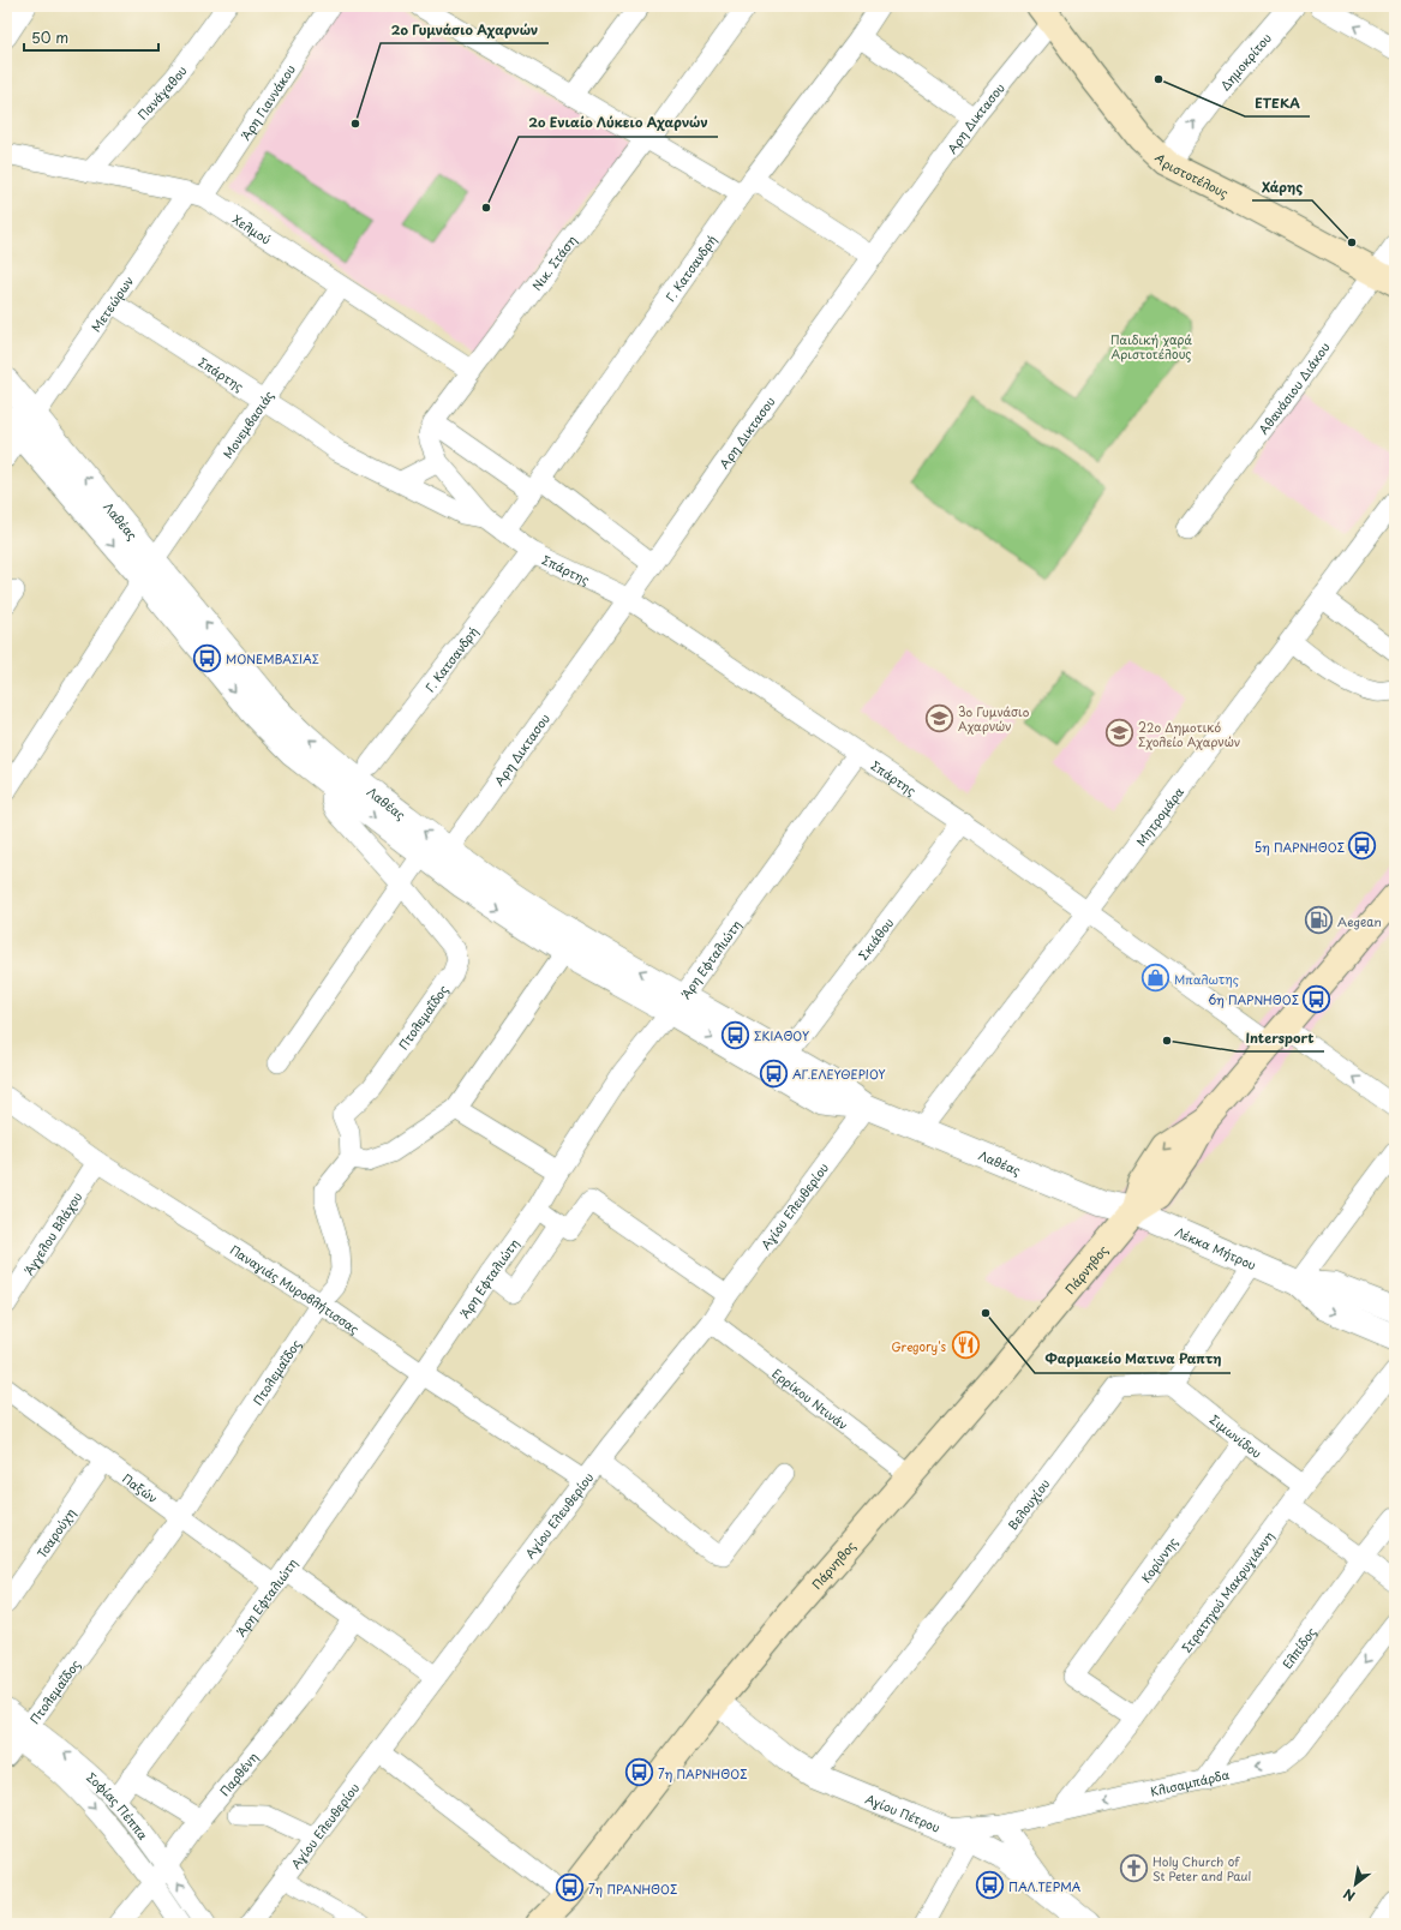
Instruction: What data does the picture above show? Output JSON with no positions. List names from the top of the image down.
{
  "streets": {
    "main road": ["Αριστοτέλους", "Πάρνηθος"],
    "street": [
      "Δημοκρίτου",
      "Πανάγαθου",
      "Άρη Γιαννάκου",
      "Αρη Δικτασου",
      "Χελμού",
      "Νικ. Στάση",
      "Γ. Κατσανδρή",
      "Μετεώρων",
      "Σπάρτης",
      "Αθανάσιου Διάκου",
      "Μονεμβασιάς",
      "Λαθέας",
      "Μητρομάρα",
      "Σκιάθου",
      "Άρη Εφταλιώτη",
      "Πτολεμαΐδος",
      "Αγίου Ελευθερίου",
      "Άγγελου Βλάχου",
      "Λέκκα Μήτρου",
      "Παναγιάς Μυροβλήτισσας",
      "Ερρίκου Ντινάν",
      "Σιμωνίδου",
      "Παξών",
      "Βελουχίου",
      "Τσαρούχη",
      "Κορίννης",
      "Στρατηγού Μακρυγιάννη",
      "Ελπίδος",
      "Παρθένη",
      "Κλισαμπάρδα",
      "Σοφίας Πέππα",
      "Αγίου Πέτρου"
    ]
  },
  "crossings": [
    ["Δημοκρίτου", "Αριστοτέλους"],
    ["Πανάγαθου", "Χελμού"],
    ["Άρη Γιαννάκου", "Χελμού"],
    ["Άρη Γιαννάκου", "Μετεώρων"],
    ["Αρη Δικτασου", "Αριστοτέλους"],
    ["Αρη Δικτασου", "Σπάρτης"],
    ["Αρη Δικτασου", "Λαθέας"],
    ["Αριστοτέλους", "Αθανάσιου Διάκου"],
    ["Χελμού", "Νικ. Στάση"],
    ["Χελμού", "Μετεώρων"],
    ["Χελμού", "Μονεμβασιάς"],
    ["Γ. Κατσανδρή", "Σπάρτης"],
    ["Γ. Κατσανδρή", "Λαθέας"],
    ["Μετεώρων", "Σπάρτης"],
    ["Μετεώρων", "Λαθέας"],
    ["Σπάρτης", "Μονεμβασιάς"],
    ["Σπάρτης", "Μητρομάρα"],
    ["Σπάρτης", "Σκιάθου"],
    ["Σπάρτης", "Άρη Εφταλιώτη"],
    ["Σπάρτης", "Πάρνηθος"],
    ["Μονεμβασιάς", "Λαθέας"],
    ["Λαθέας", "Μητρομάρα"],
    ["Λαθέας", "Σκιάθου"],
    ["Λαθέας", "Άρη Εφταλιώτη"],
    ["Λαθέας", "Αγίου Ελευθερίου"],
    ["Λαθέας", "Λέκκα Μήτρου"],
    ["Λαθέας", "Πάρνηθος"],
    ["Άρη Εφταλιώτη", "Παναγιάς Μυροβλήτισσας"],
    ["Άρη Εφταλιώτη", "Παξών"],
    ["Άρη Εφταλιώτη", "Σοφίας Πέππα"],
    ["Πτολεμαΐδος", "Παναγιάς Μυροβλήτισσας"],
    ["Πτολεμαΐδος", "Παξών"],
    ["Πτολεμαΐδος", "Σοφίας Πέππα"],
    ["Αγίου Ελευθερίου", "Παναγιάς Μυροβλήτισσας"],
    ["Αγίου Ελευθερίου", "Ερρίκου Ντινάν"],
    ["Αγίου Ελευθερίου", "Παξών"],
    ["Άγγελου Βλάχου", "Παναγιάς Μυροβλήτισσας"],
    ["Λέκκα Μήτρου", "Πάρνηθος"],
    ["Πάρνηθος", "Ερρίκου Ντινάν"],
    ["Πάρνηθος", "Αγίου Πέτρου"],
    ["Σιμωνίδου", "Βελουχίου"],
    ["Σιμωνίδου", "Κορίννης"],
    ["Σιμωνίδου", "Στρατηγού Μακρυγιάννη"],
    ["Παξών", "Τσαρούχη"],
    ["Παξών", "Παρθένη"],
    ["Βελουχίου", "Αγίου Πέτρου"],
    ["Κορίννης", "Στρατηγού Μακρυγιάννη"],
    ["Στρατηγού Μακρυγιάννη", "Κλισαμπάρδα"],
    ["Ελπίδος", "Κλισαμπάρδα"],
    ["Παρθένη", "Σοφίας Πέππα"],
    ["Κλισαμπάρδα", "Αγίου Πέτρου"]
  ],
  "one_way": ["Δημοκρίτου", "Κλισαμπάρδα"],
  "parks": ["Παιδική χαρά Αριστοτέλους"],
  "places": {
    "other": [
      "ΕΤΕΚΑ",
      "2ο Γυμνάσιο Αχαρνών",
      "2ο Ενιαίο Λύκειο Αχαρνών",
      "Χάρης",
      "Intersport",
      "Φαρμακείο Ματινα Ραπτη"
    ],
    "bus stop": [
      "ΜΟΝΕΜΒΑΣΙΑΣ",
      "5η ΠΑΡΝΗΘΟΣ",
      "6η ΠΑΡΝΗΘΟΣ",
      "ΣΚΙΑΘΟΥ",
      "ΑΓ.ΕΛΕΥΘΕΡΙΟΥ",
      "7η ΠΑΡΝΗΘΟΣ",
      "ΠΑΛ.ΤΕΡΜΑ",
      "7η ΠΡΑΝΗΘΟΣ"
    ],
    "school or university": ["3ο Γυμνάσιο Αχαρνών", "22ο Δημοτικό Σχολείο Αχαρνών"],
    "fuel station": ["Aegean"],
    "shop": ["Μπαλωτης"],
    "restaurant": ["Gregory's"],
    "church": ["Holy Church of St Peter and Paul"]
  },
  "scale_bar": "50 m",
  "north": "bottom left"
}
